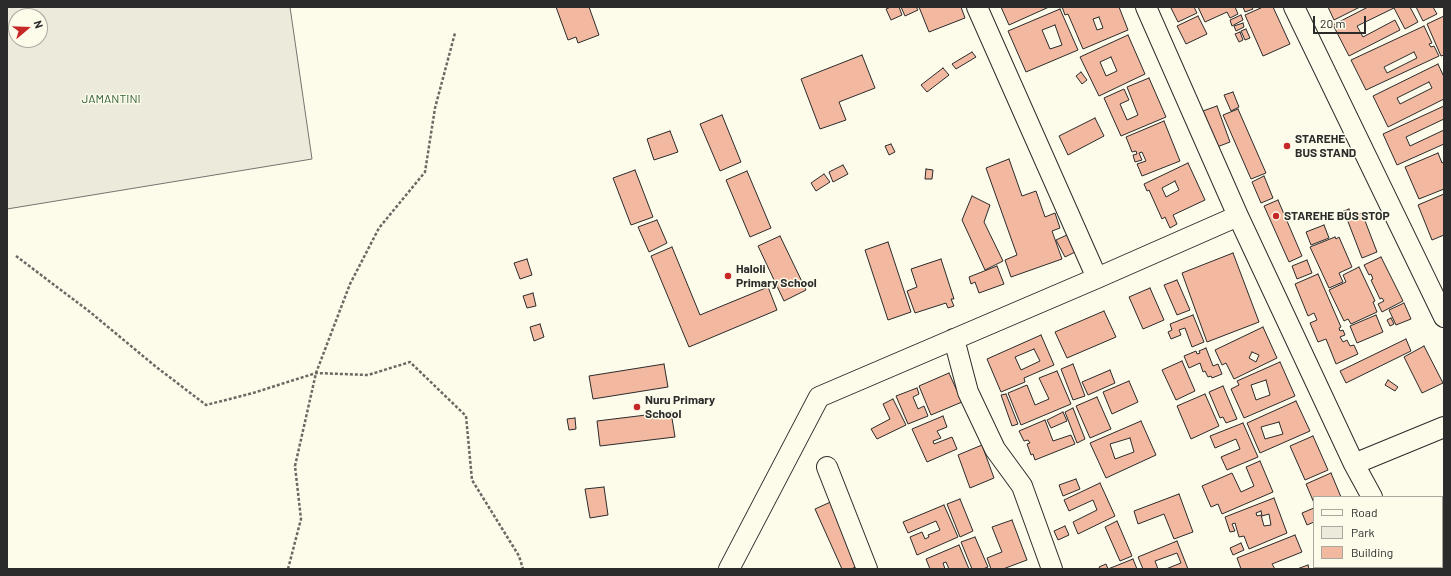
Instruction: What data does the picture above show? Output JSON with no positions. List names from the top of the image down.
{
  "parks": ["JAMANTINI"],
  "places": [
    "STAREHE BUS STAND",
    "STAREHE BUS STOP",
    "Haloli Primary School",
    "Nuru Primary School"
  ],
  "legend": ["Road", "Park", "Building"],
  "scale_bar": "20 m",
  "north": "right"
}
